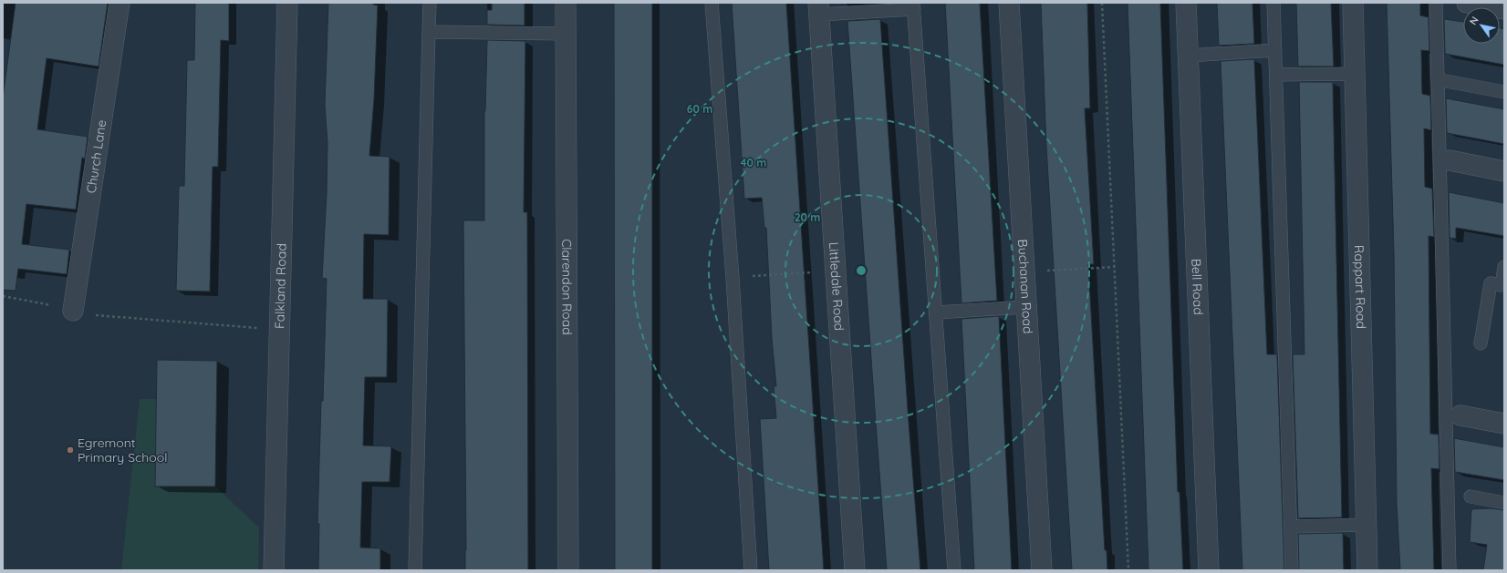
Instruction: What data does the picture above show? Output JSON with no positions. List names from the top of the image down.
{
  "streets": {
    "street": [
      "Church Lane",
      "Falkland Road",
      "Littledale Road",
      "Bell Road",
      "Clarendon Road",
      "Buchanan Road",
      "Rappart Road"
    ]
  },
  "places": ["Egremont Primary School"],
  "north": "top left",
  "rings": ["60 m", "40 m", "20 m"]
}
